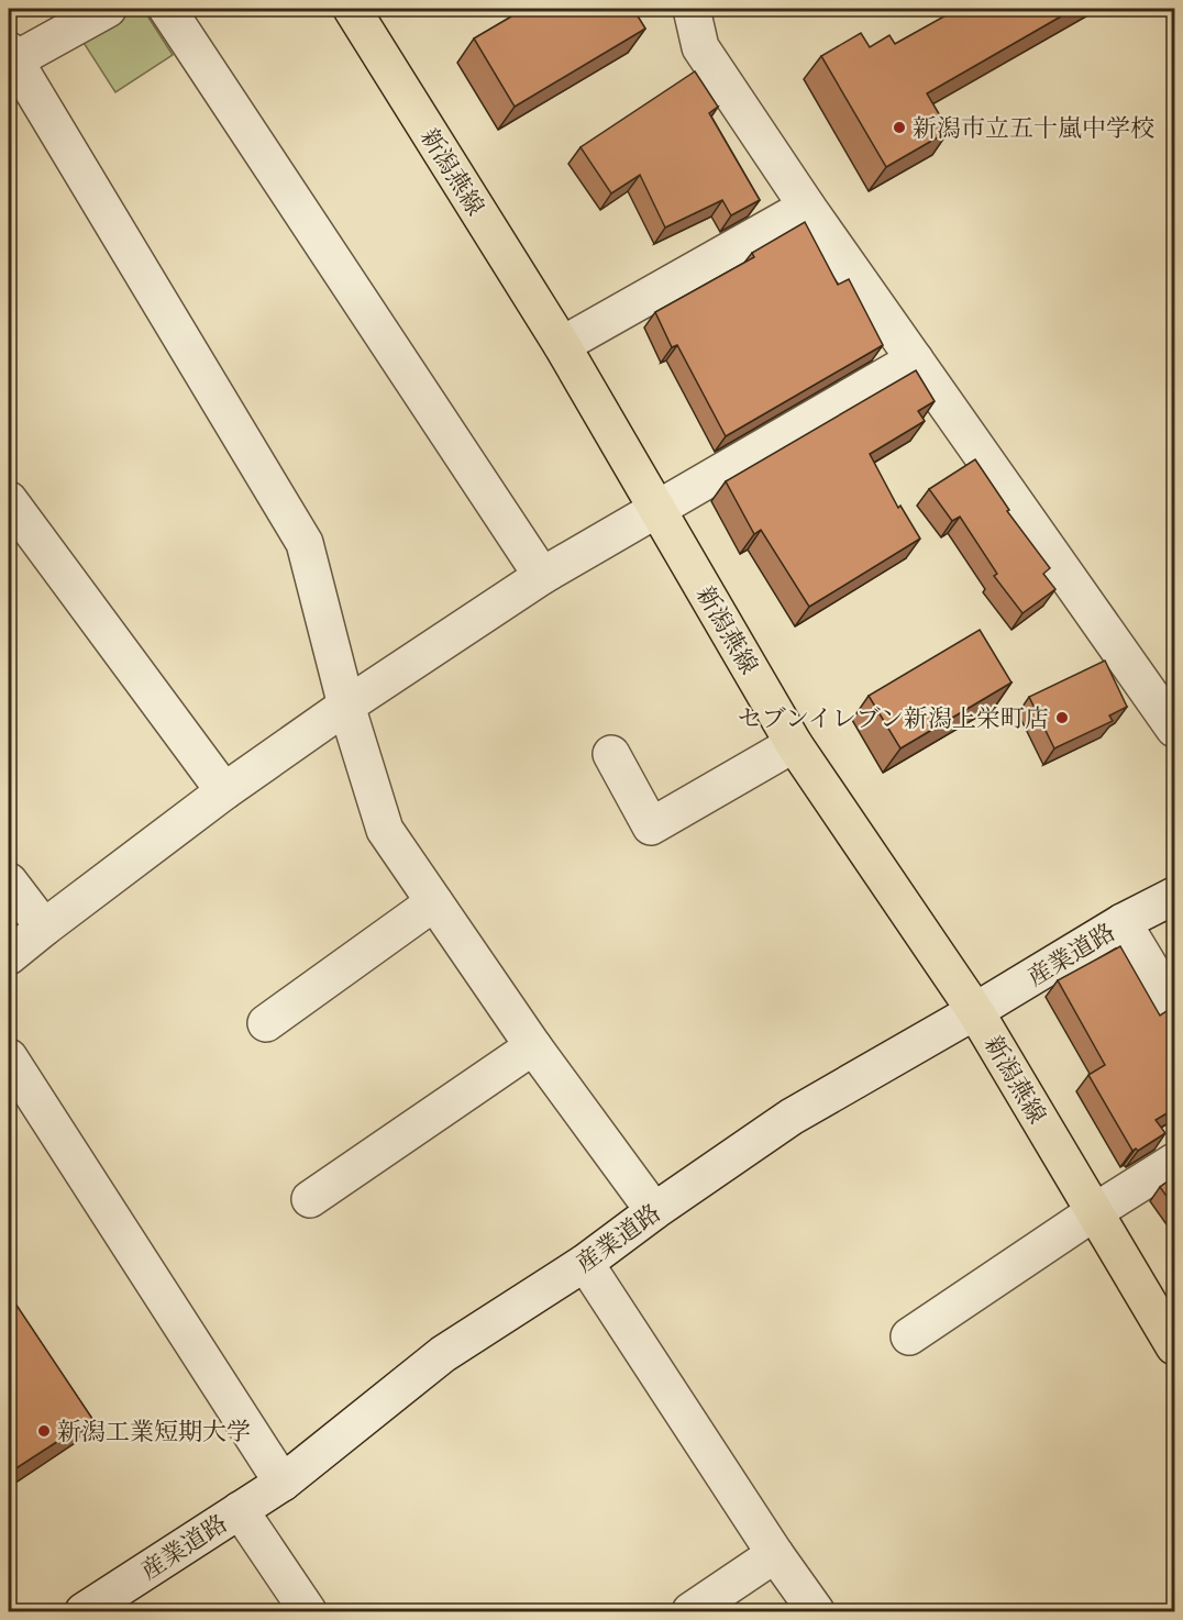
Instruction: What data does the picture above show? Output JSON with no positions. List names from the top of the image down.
{
  "streets": {
    "main road": ["新潟燕線"],
    "street": ["産業道路"]
  },
  "crossings": [
    ["新潟燕線", "産業道路"]
  ],
  "places": ["新潟市立五十嵐中学校", "セブンイレブン新潟上栄町店", "新潟工業短期大学"]
}
